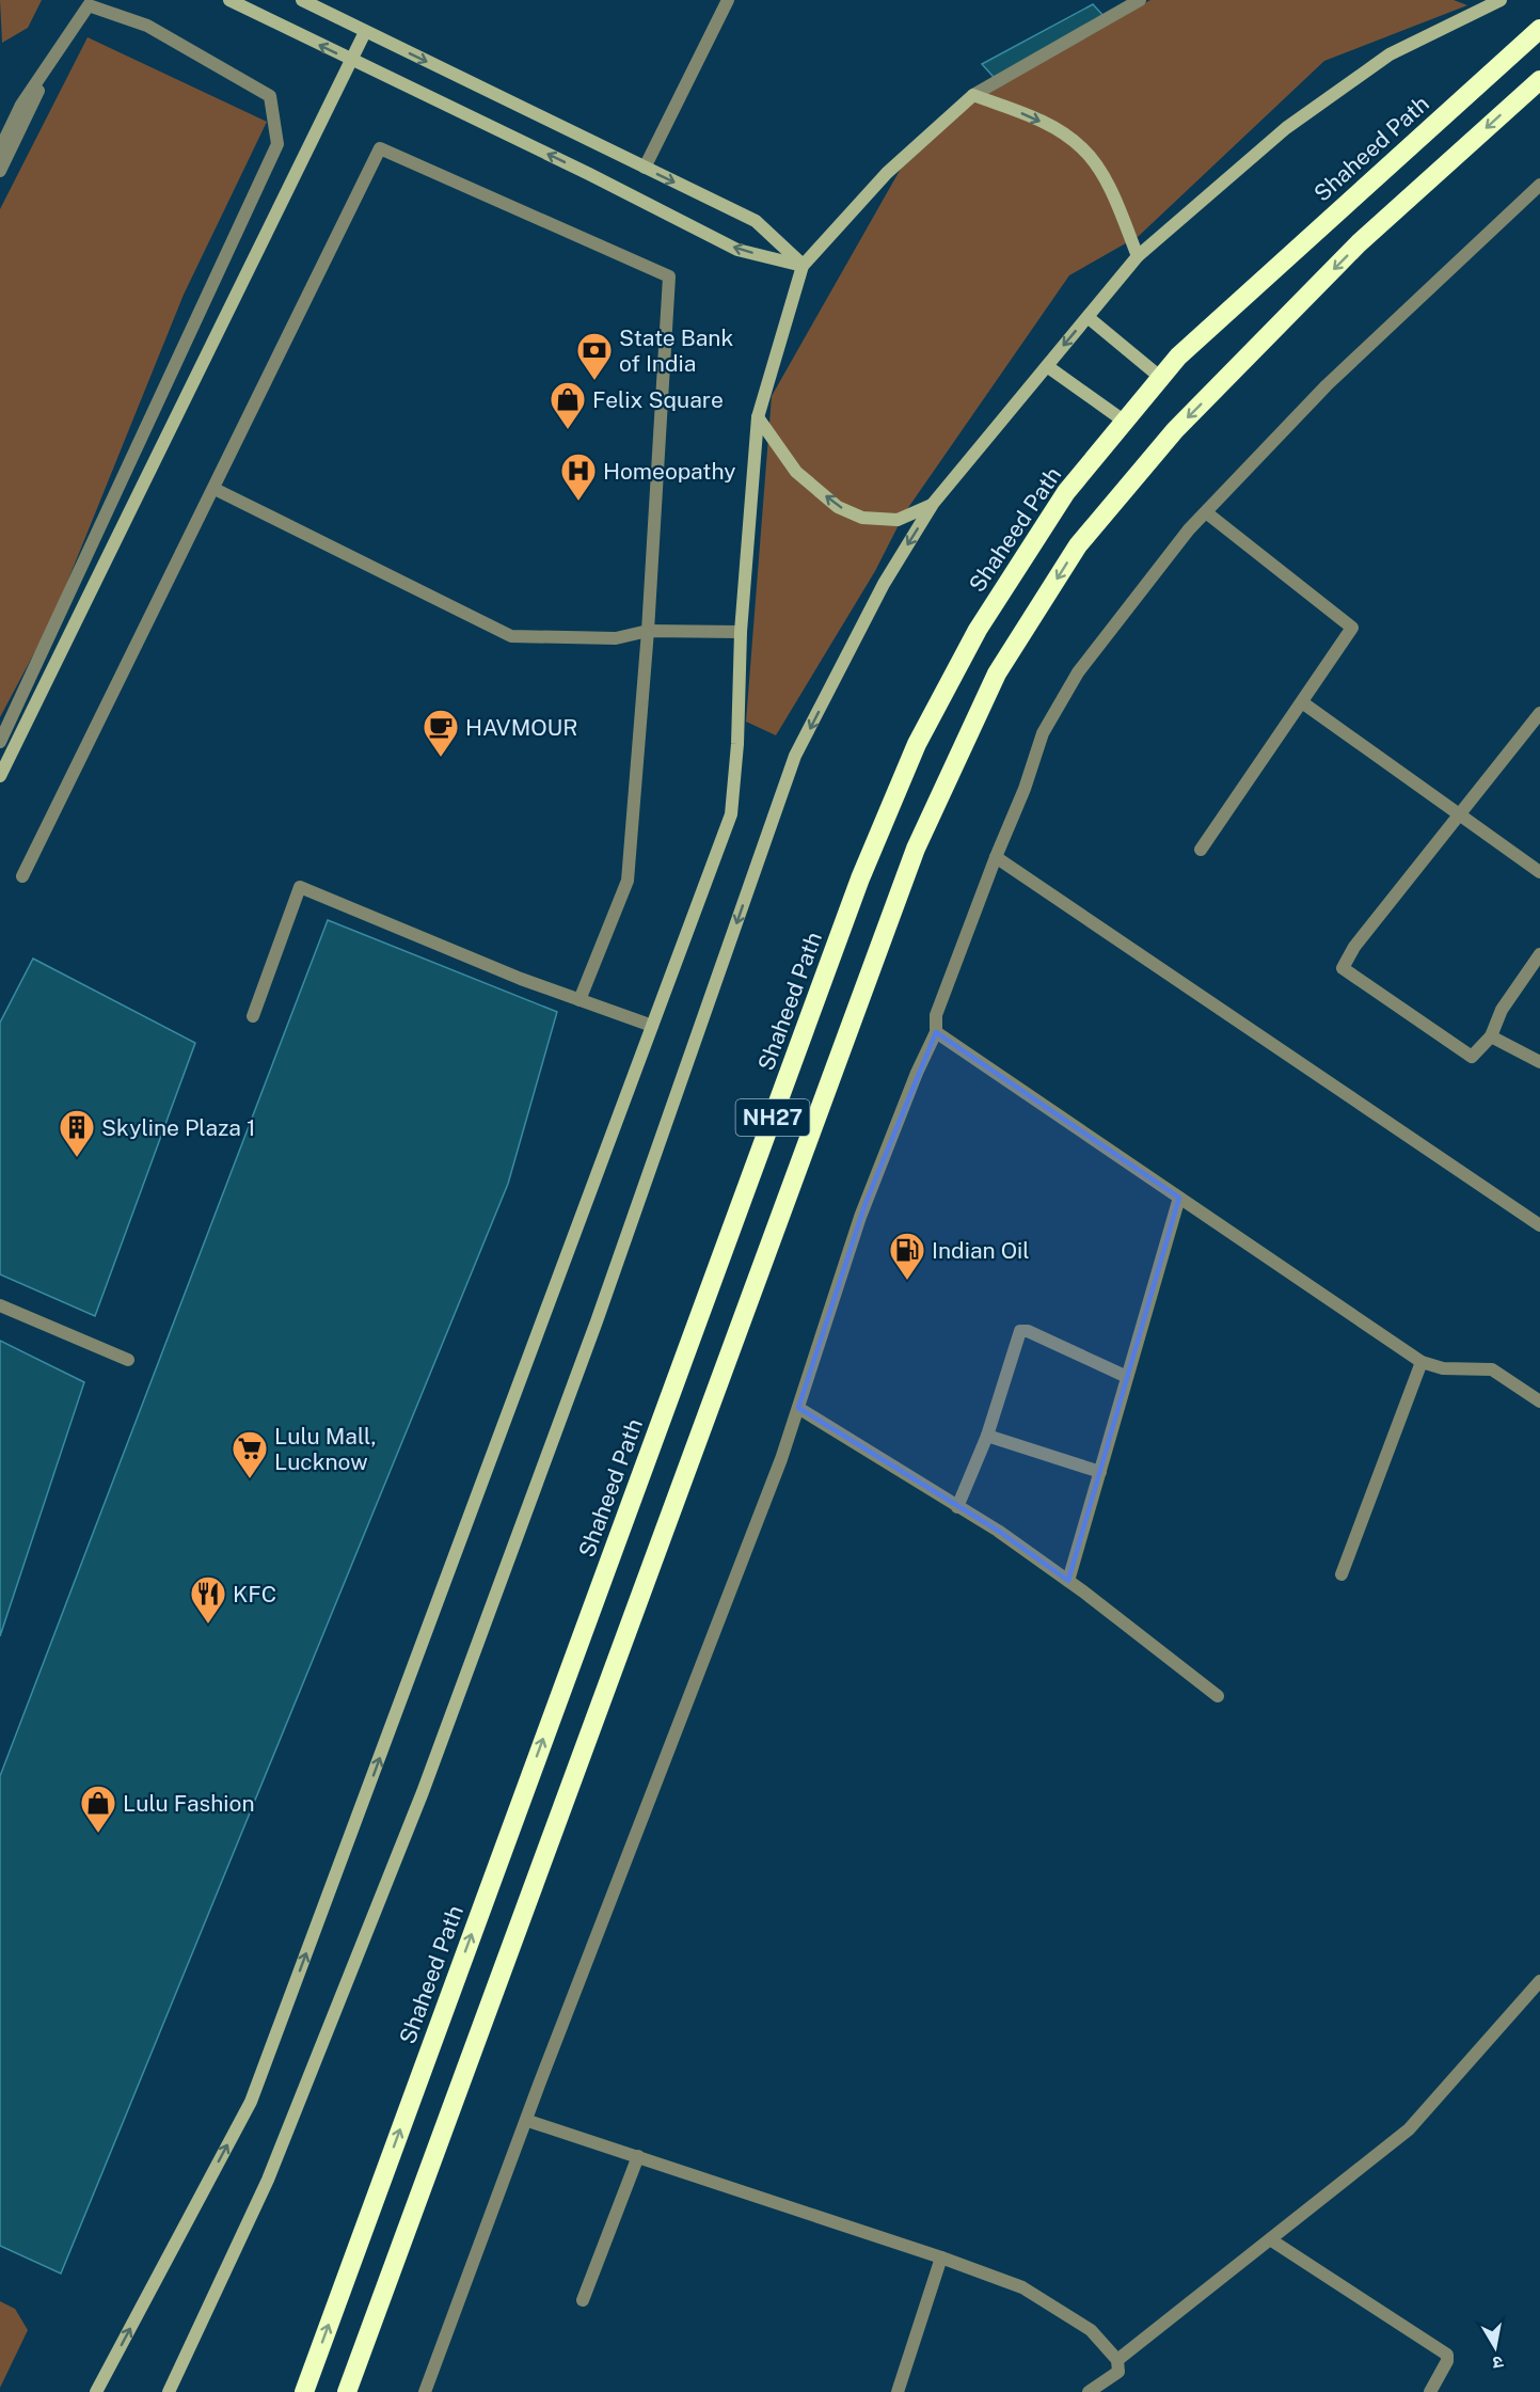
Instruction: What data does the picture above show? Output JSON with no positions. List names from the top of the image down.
{
  "streets": {
    "highway": ["Shaheed Path", "NH27"]
  },
  "places": {
    "bank": ["State Bank of India"],
    "shop": ["Felix Square", "Lulu Fashion"],
    "hospital": ["Homeopathy"],
    "cafe": ["HAVMOUR"],
    "building": ["Skyline Plaza 1"],
    "fuel station": ["Indian Oil"],
    "supermarket": ["Lulu Mall, Lucknow"],
    "restaurant": ["KFC"]
  },
  "north": "bottom"
}
